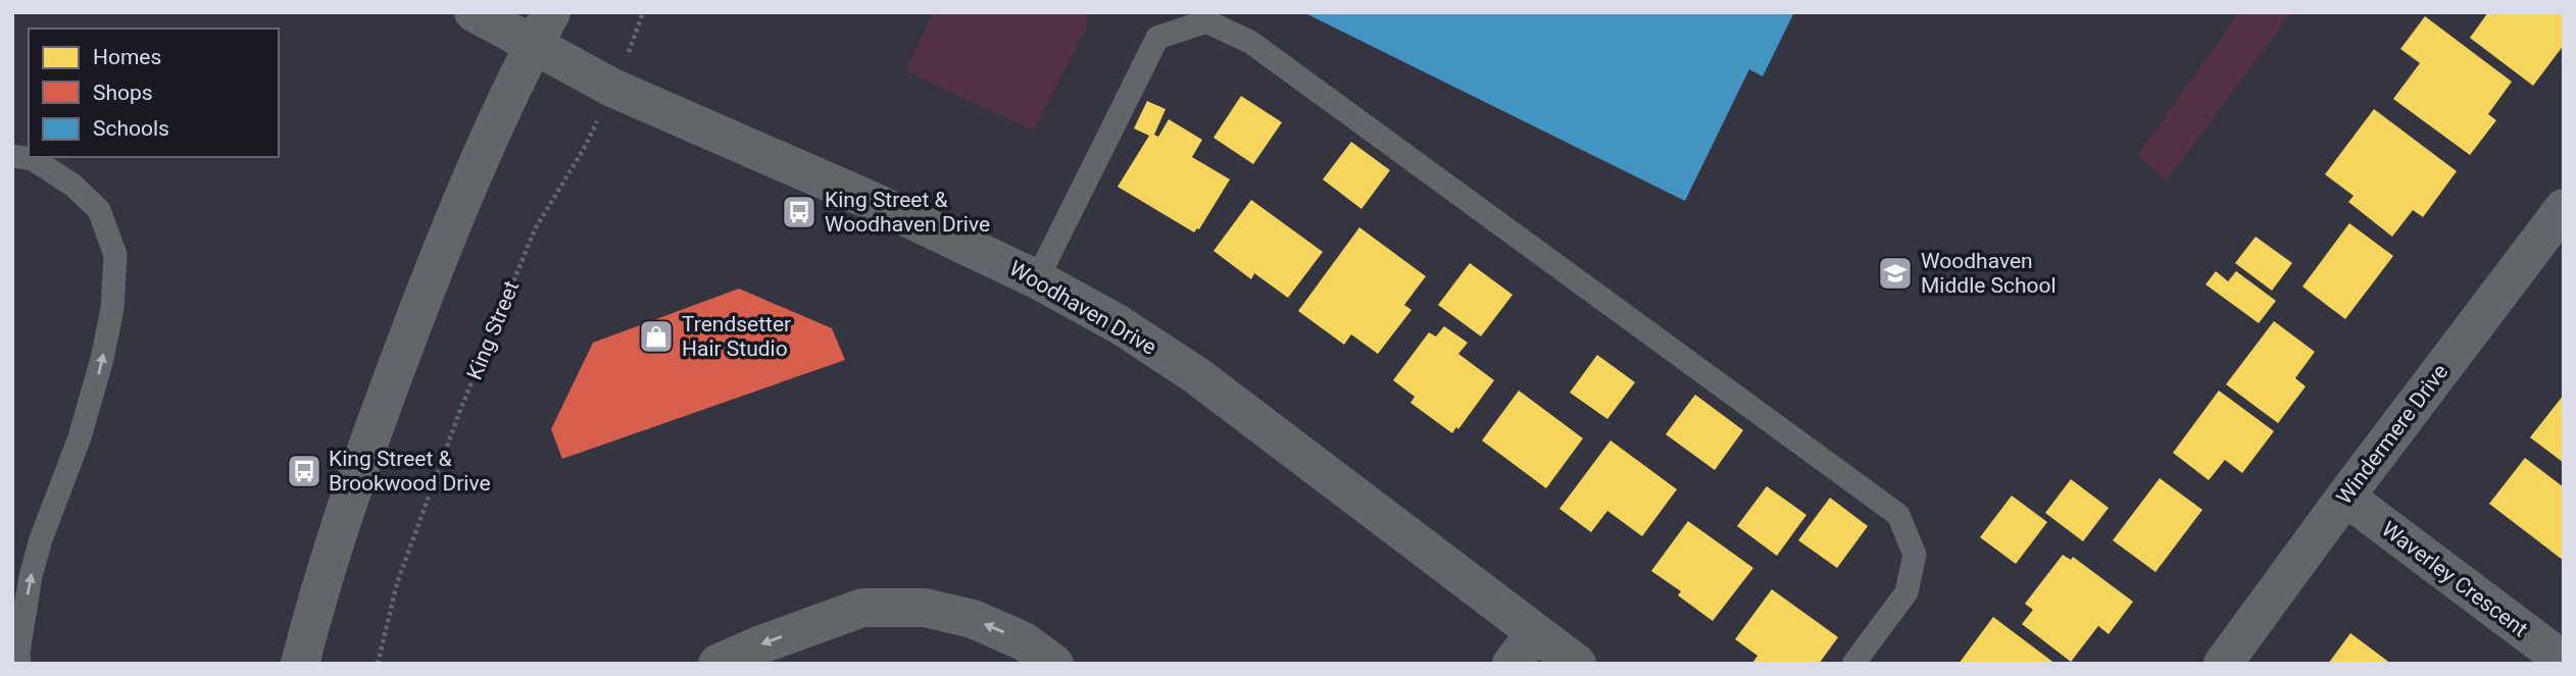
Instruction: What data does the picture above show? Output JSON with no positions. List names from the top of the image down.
{
  "streets": {
    "street": ["Woodhaven Drive", "Windermere Drive", "Waverley Crescent"],
    "path": ["King Street"]
  },
  "crossings": [
    ["Woodhaven Drive", "King Street"],
    ["Windermere Drive", "Waverley Crescent"]
  ],
  "places": {
    "bus stop": ["King Street & Woodhaven Drive", "King Street & Brookwood Drive"],
    "school or university": ["Woodhaven Middle School"],
    "shop": ["Trendsetter Hair Studio"]
  },
  "legend": ["Homes", "Shops", "Schools"]
}
